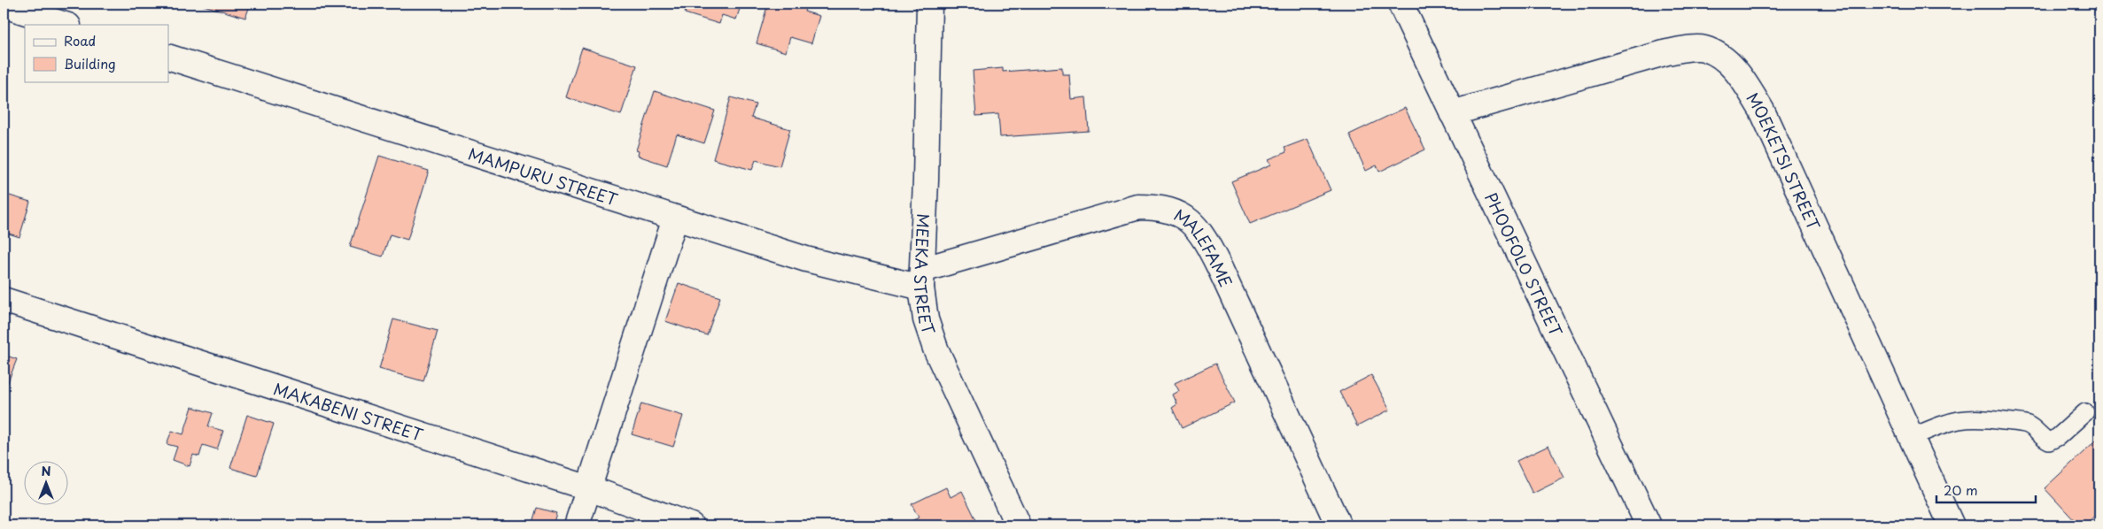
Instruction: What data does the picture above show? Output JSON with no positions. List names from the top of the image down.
{
  "streets": {
    "street": [
      "MOEKETSI STREET",
      "MAMPURU STREET",
      "MALEFAME",
      "PHOOFOLO STREET",
      "MEEKA STREET",
      "MAKABENI STREET"
    ]
  },
  "crossings": [
    ["MOEKETSI STREET", "PHOOFOLO STREET"],
    ["MAMPURU STREET", "MALEFAME"],
    ["MAMPURU STREET", "MEEKA STREET"],
    ["MALEFAME", "MEEKA STREET"]
  ],
  "legend": ["Road", "Building"],
  "scale_bar": "20 m",
  "north": "top"
}
